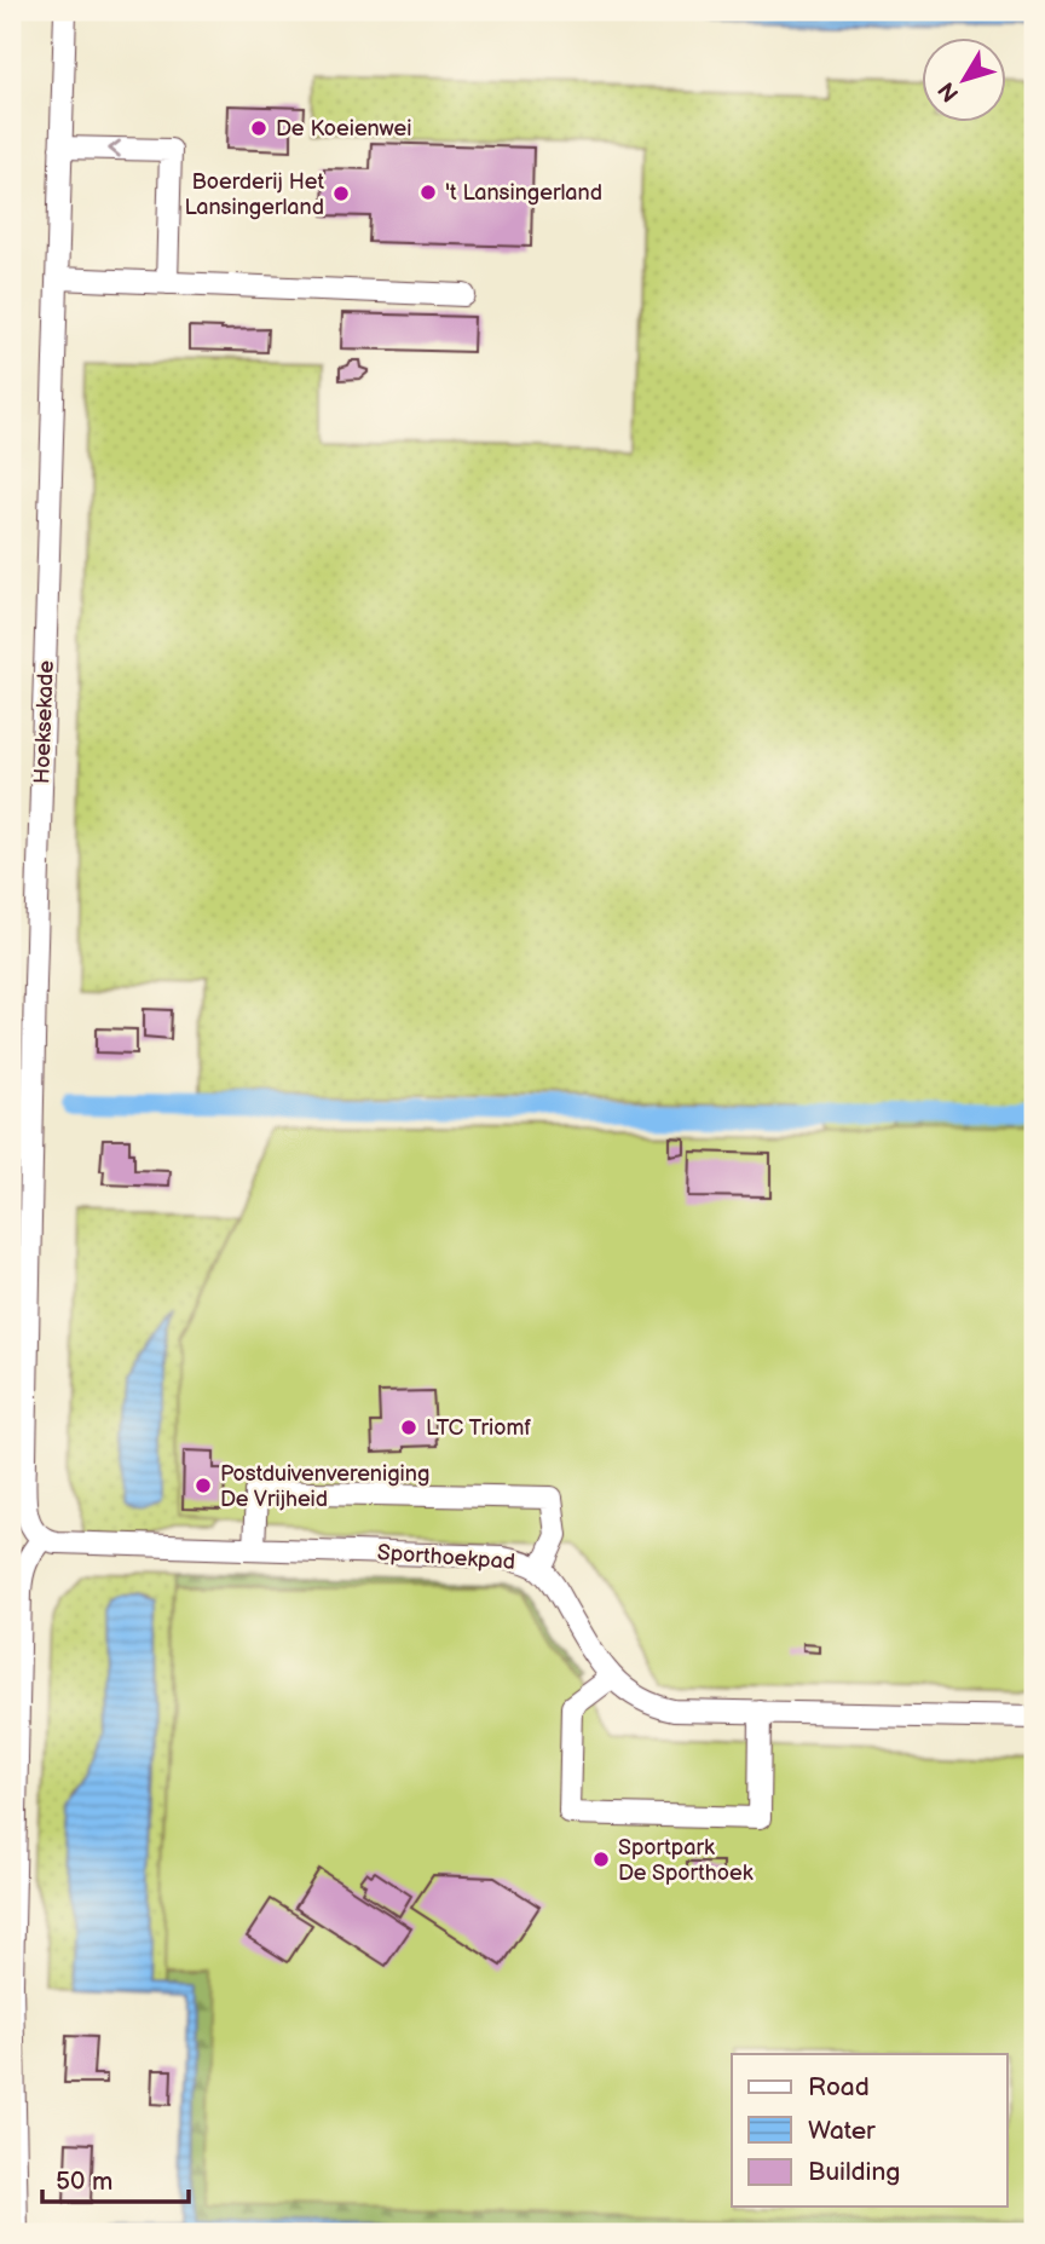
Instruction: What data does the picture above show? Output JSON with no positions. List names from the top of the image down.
{
  "streets": {
    "street": ["Hoeksekade", "Sporthoekpad"]
  },
  "crossings": [
    ["Hoeksekade", "Sporthoekpad"]
  ],
  "places": [
    "De Koeienwei",
    "'t Lansingerland",
    "Boerderij Het Lansingerland",
    "LTC Triomf",
    "Postduivenvereniging De Vrijheid",
    "Sportpark De Sporthoek"
  ],
  "legend": ["Road", "Water", "Building"],
  "scale_bar": "50 m",
  "north": "bottom left"
}
